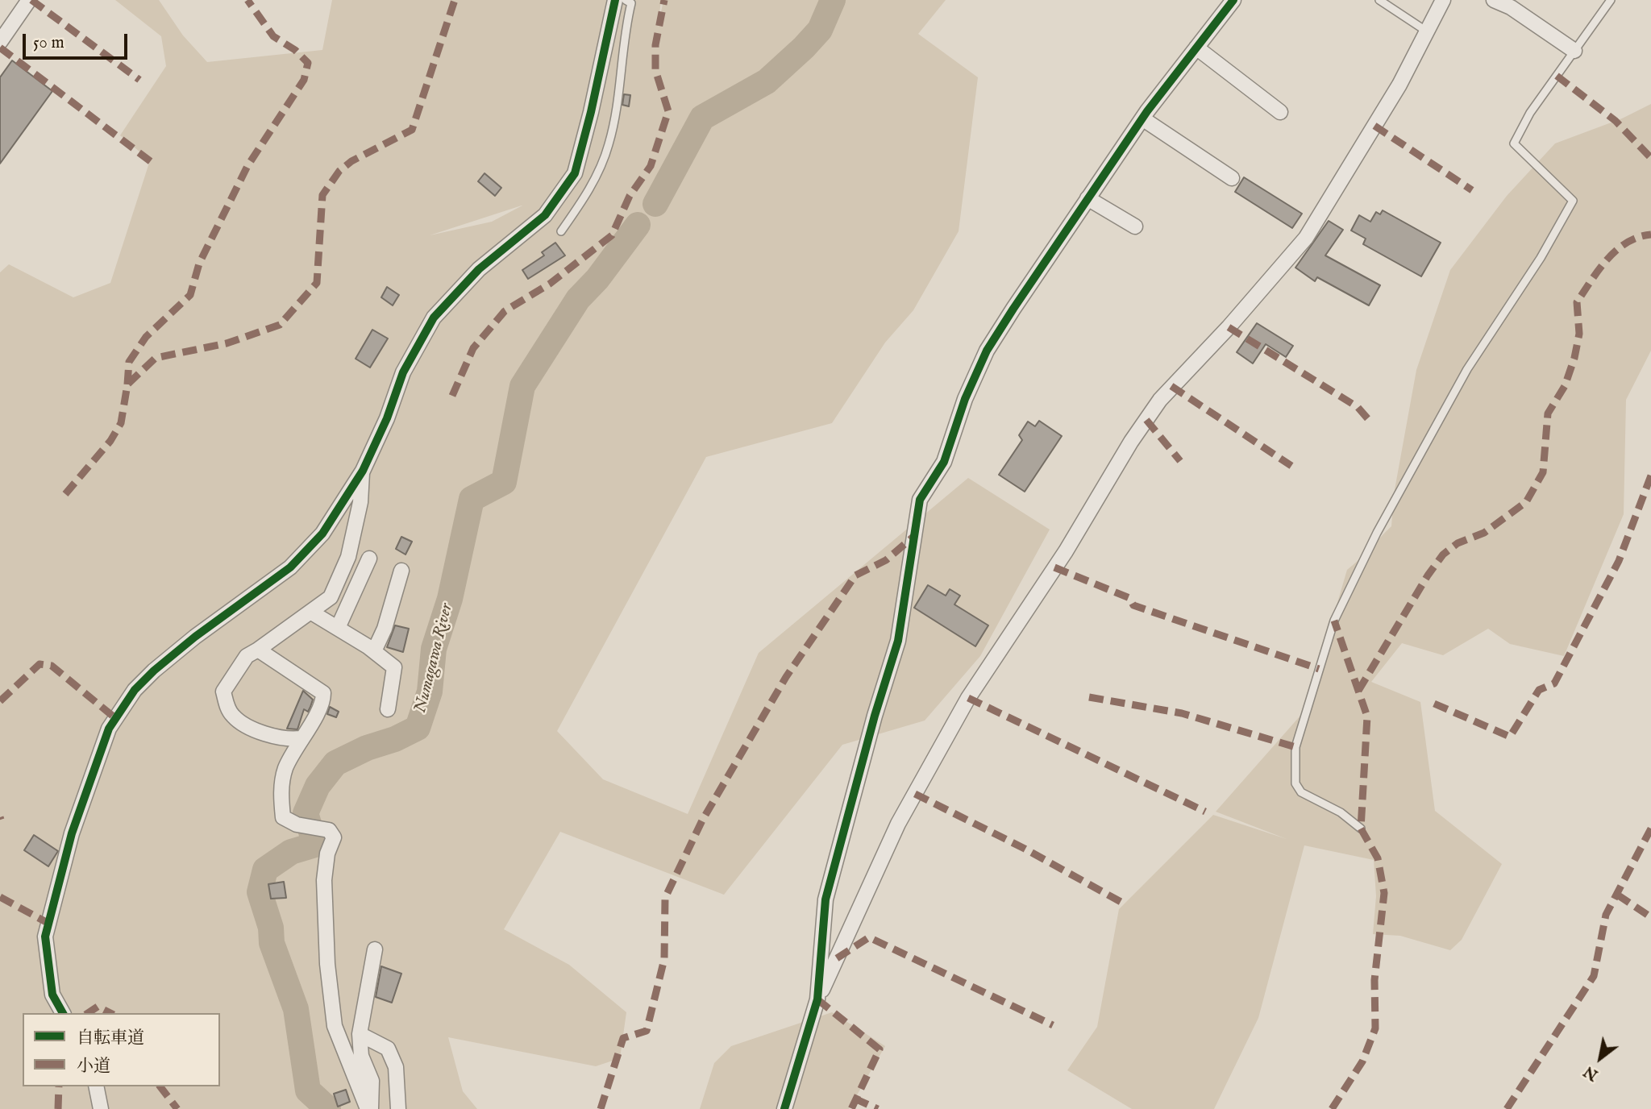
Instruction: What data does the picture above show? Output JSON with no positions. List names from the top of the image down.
{
  "water": ["Numagawa River"],
  "legend": ["自転車道", "小道"],
  "scale_bar": "50 m",
  "north": "bottom left"
}
